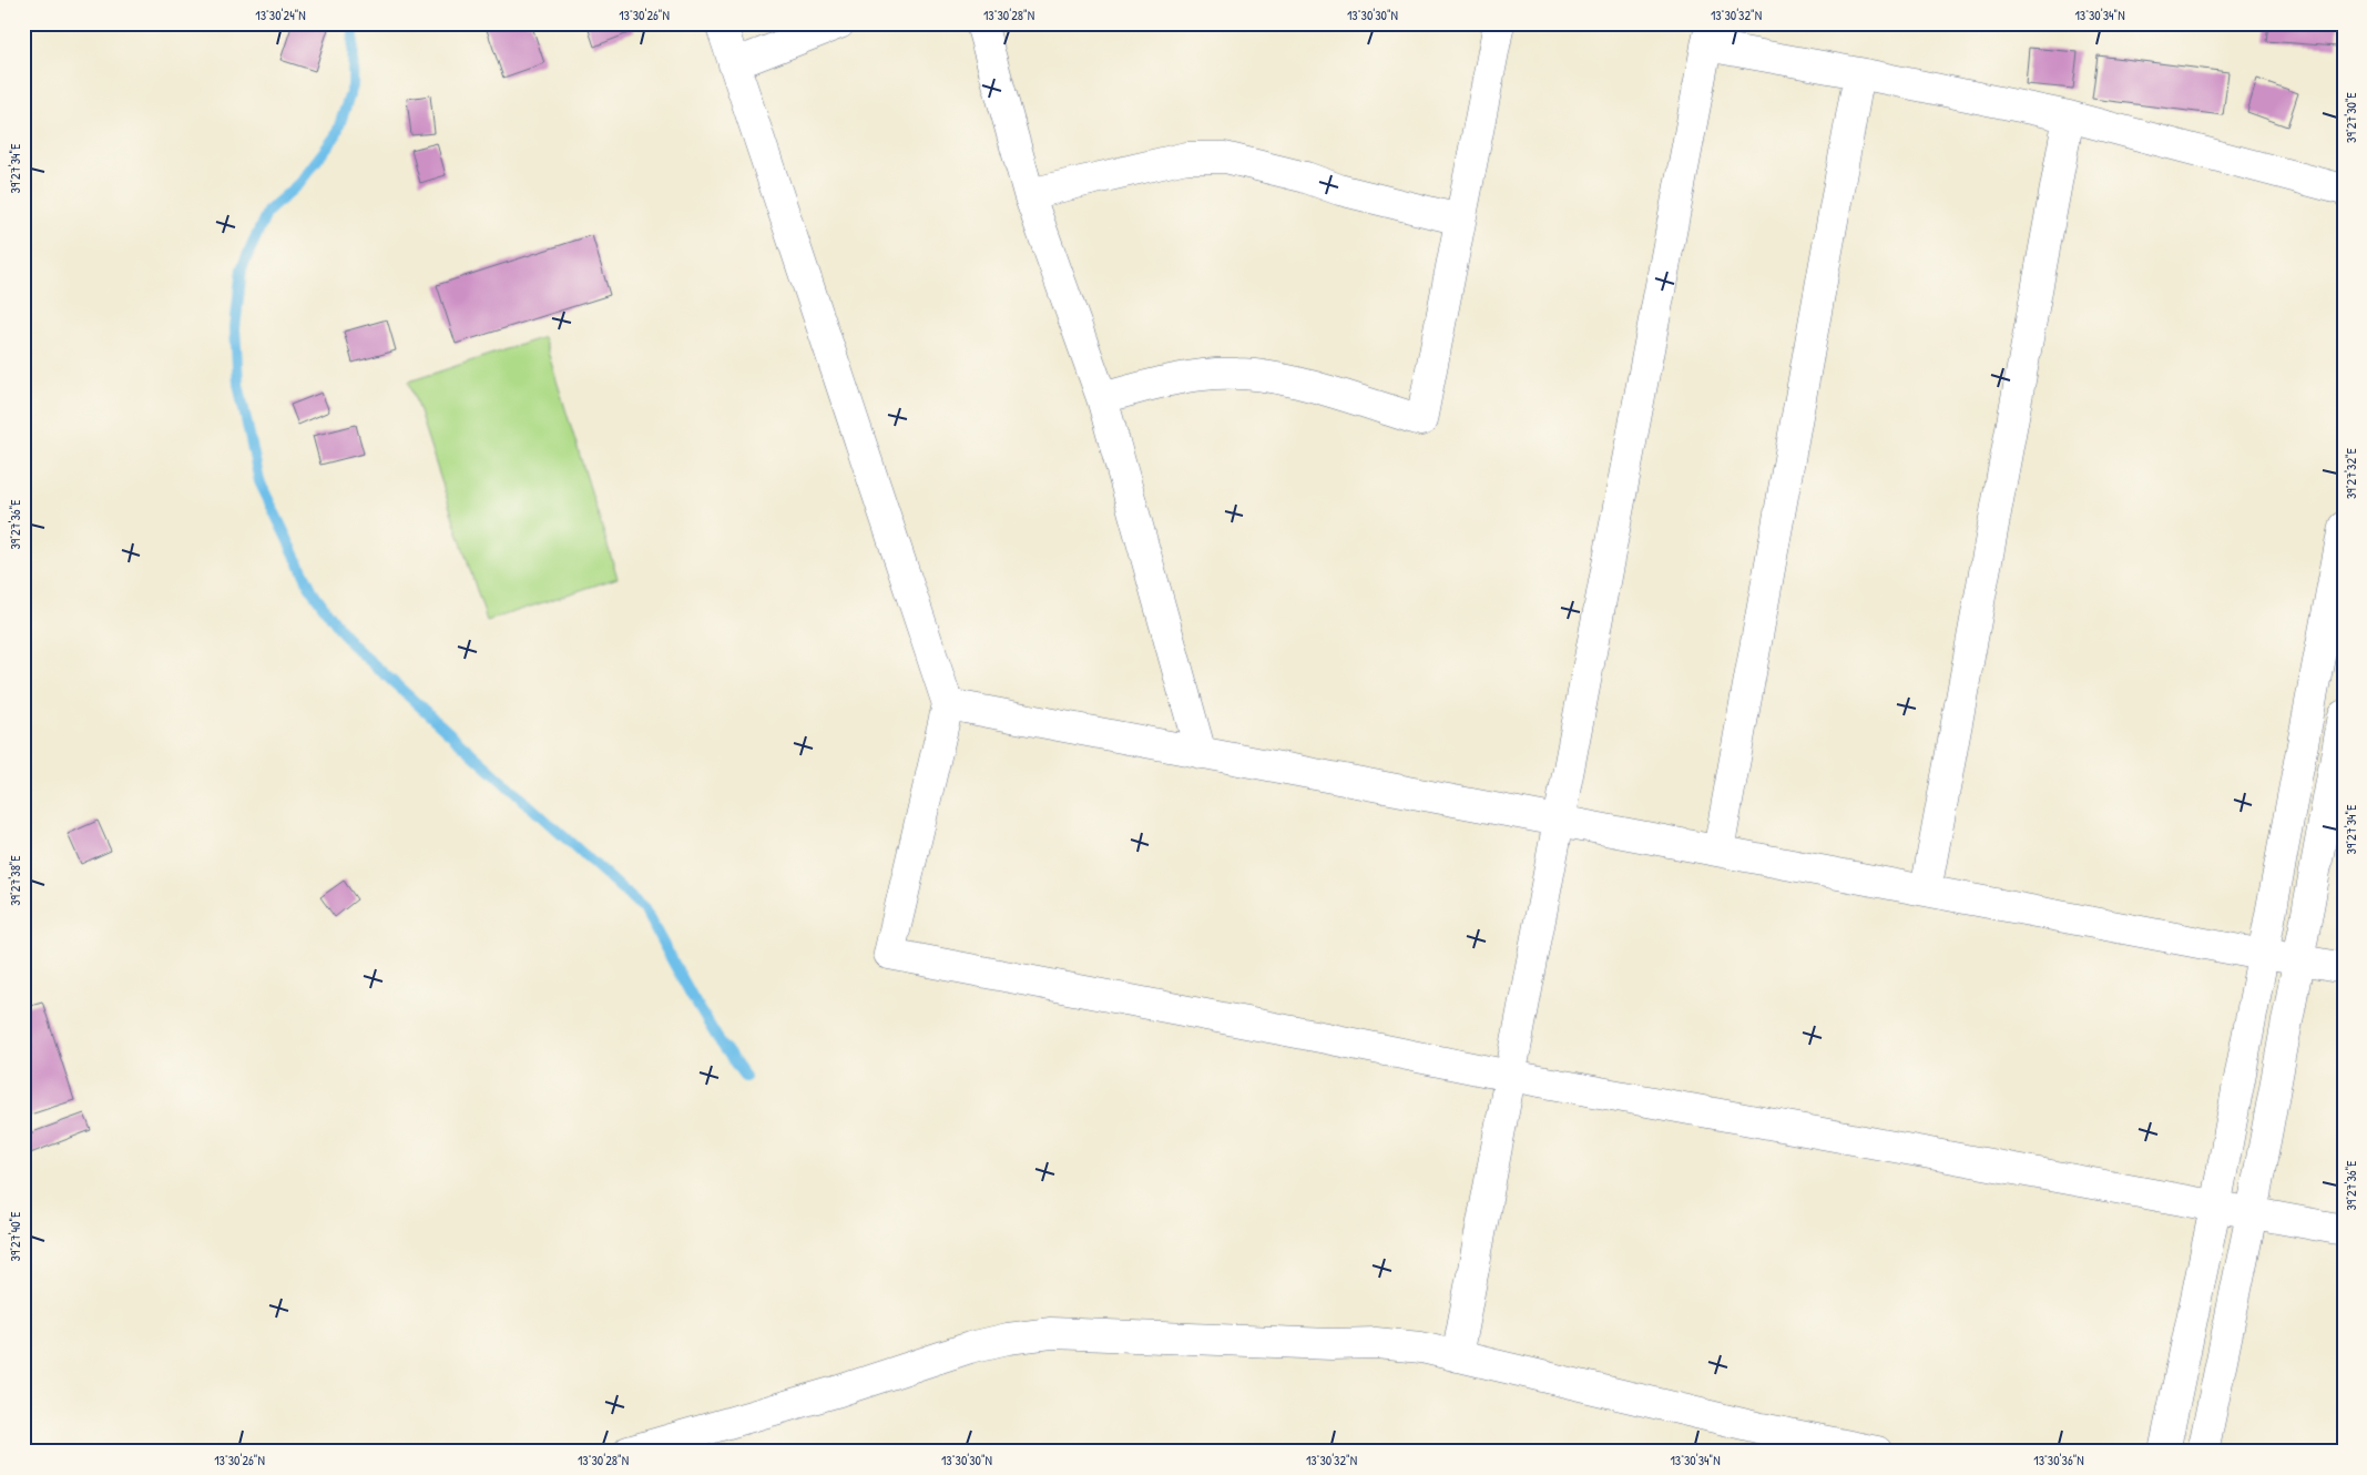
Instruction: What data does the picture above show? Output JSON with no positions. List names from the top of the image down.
{
  "coordinates": [
    "13°30'24\"N",
    "13°30'26\"N",
    "13°30'28\"N",
    "13°30'30\"N",
    "13°30'32\"N",
    "13°30'34\"N",
    "39°27'30\"E",
    "39°27'34\"E",
    "39°27'32\"E",
    "39°27'36\"E",
    "39°27'38\"E",
    "39°27'40\"E",
    "13°30'36\"N"
  ]
}
